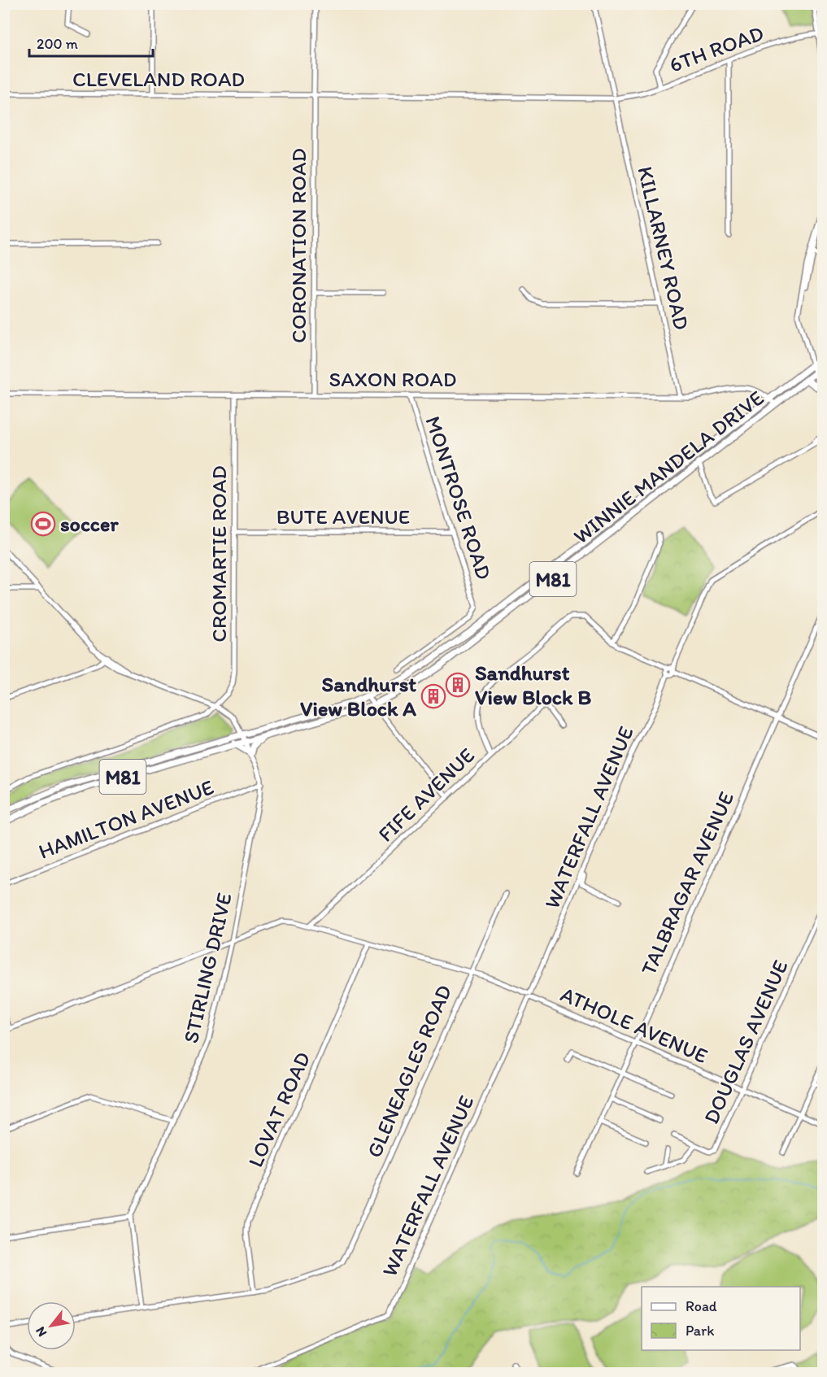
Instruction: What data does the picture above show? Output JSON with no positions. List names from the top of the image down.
{
  "streets": {
    "main road": ["WINNIE MANDELA DRIVE", "M81"],
    "street": [
      "6TH ROAD",
      "CLEVELAND ROAD",
      "CORONATION ROAD",
      "KILLARNEY ROAD",
      "SAXON ROAD",
      "MONTROSE ROAD",
      "BUTE AVENUE",
      "CROMARTIE ROAD",
      "FIFE AVENUE",
      "WATERFALL AVENUE",
      "HAMILTON AVENUE",
      "TALBRAGAR AVENUE",
      "STIRLING DRIVE",
      "ATHOLE AVENUE",
      "DOUGLAS AVENUE",
      "GLENEAGLES ROAD",
      "LOVAT ROAD"
    ]
  },
  "crossings": [
    ["6TH ROAD", "CLEVELAND ROAD"],
    ["6TH ROAD", "KILLARNEY ROAD"],
    ["CLEVELAND ROAD", "CORONATION ROAD"],
    ["CLEVELAND ROAD", "KILLARNEY ROAD"],
    ["CORONATION ROAD", "SAXON ROAD"],
    ["KILLARNEY ROAD", "SAXON ROAD"],
    ["SAXON ROAD", "WINNIE MANDELA DRIVE"],
    ["SAXON ROAD", "MONTROSE ROAD"],
    ["SAXON ROAD", "CROMARTIE ROAD"],
    ["WINNIE MANDELA DRIVE", "STIRLING DRIVE"],
    ["MONTROSE ROAD", "BUTE AVENUE"],
    ["BUTE AVENUE", "CROMARTIE ROAD"],
    ["CROMARTIE ROAD", "STIRLING DRIVE"],
    ["FIFE AVENUE", "ATHOLE AVENUE"],
    ["WATERFALL AVENUE", "ATHOLE AVENUE"],
    ["HAMILTON AVENUE", "STIRLING DRIVE"],
    ["TALBRAGAR AVENUE", "ATHOLE AVENUE"],
    ["STIRLING DRIVE", "ATHOLE AVENUE"],
    ["ATHOLE AVENUE", "DOUGLAS AVENUE"],
    ["ATHOLE AVENUE", "GLENEAGLES ROAD"],
    ["ATHOLE AVENUE", "LOVAT ROAD"],
    ["GLENEAGLES ROAD", "LOVAT ROAD"]
  ],
  "places": {
    "sports": ["soccer"],
    "building": ["Sandhurst View Block B", "Sandhurst View Block A"]
  },
  "legend": ["Road", "Park"],
  "scale_bar": "200 m",
  "north": "bottom left"
}
